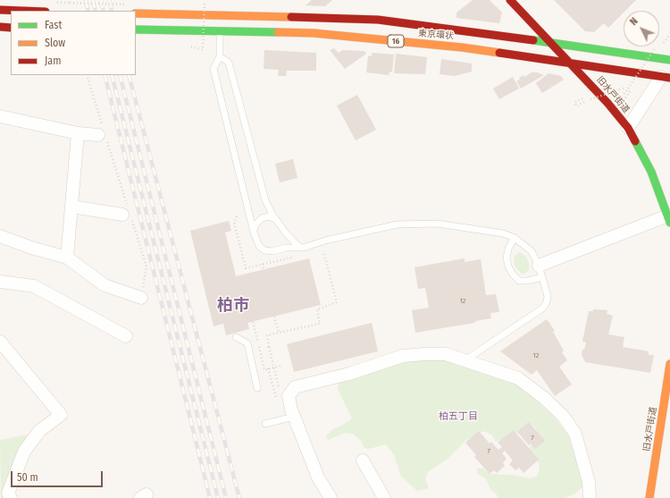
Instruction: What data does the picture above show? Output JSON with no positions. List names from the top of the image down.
{
  "streets": {
    "main road": ["東京環状", "16", "旧水戸街道"]
  },
  "crossings": [
    ["東京環状", "旧水戸街道"]
  ],
  "districts": ["柏市", "柏五丁目"],
  "house_numbers": [
    "12",
    "12",
    "7",
    "7"
  ],
  "legend": ["Fast", "Slow", "Jam"],
  "scale_bar": "50 m",
  "north": "top left"
}
